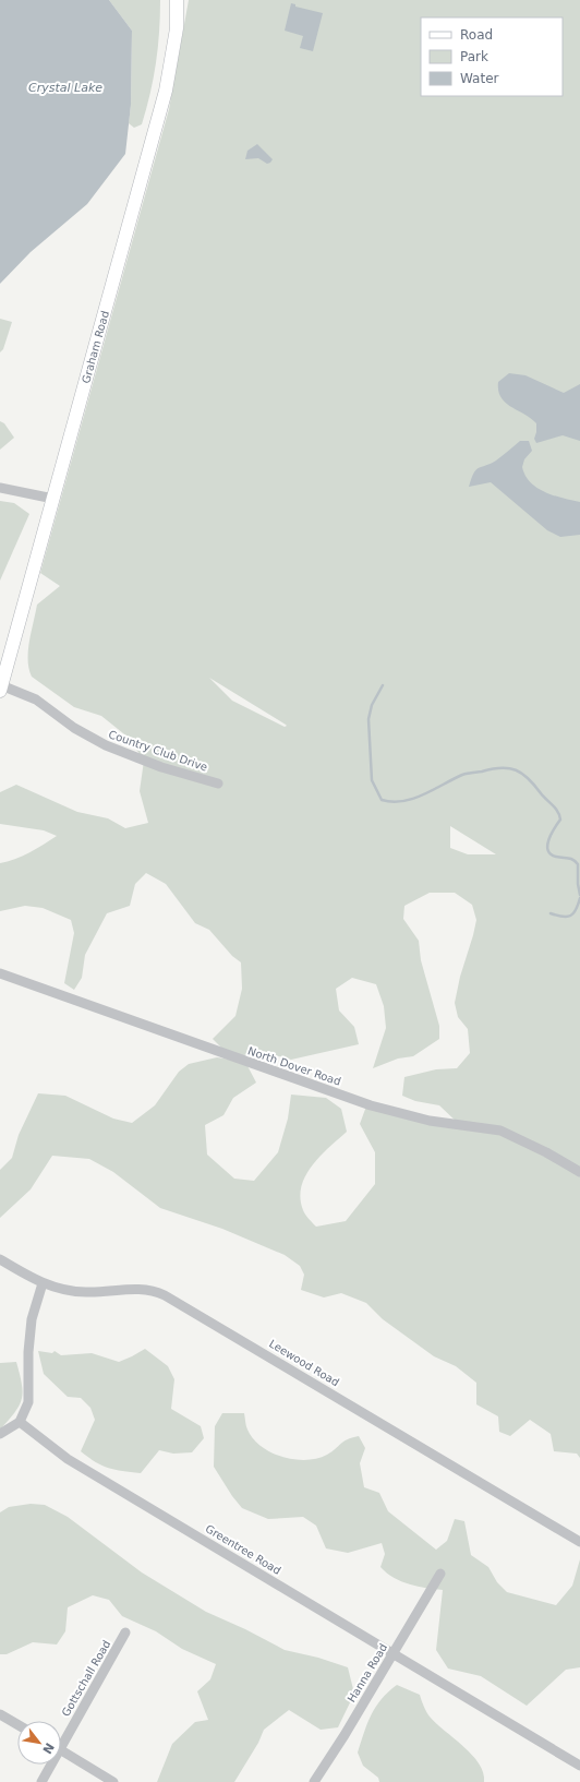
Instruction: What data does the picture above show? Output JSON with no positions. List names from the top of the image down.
{
  "streets": {
    "main road": ["Graham Road"],
    "street": [
      "Country Club Drive",
      "North Dover Road",
      "Leewood Road",
      "Greentree Road",
      "Hanna Road",
      "Gottschall Road"
    ]
  },
  "crossings": [
    ["Graham Road", "Country Club Drive"],
    ["Greentree Road", "Hanna Road"]
  ],
  "water": ["Crystal Lake"],
  "legend": ["Road", "Park", "Water"],
  "north": "bottom right"
}
